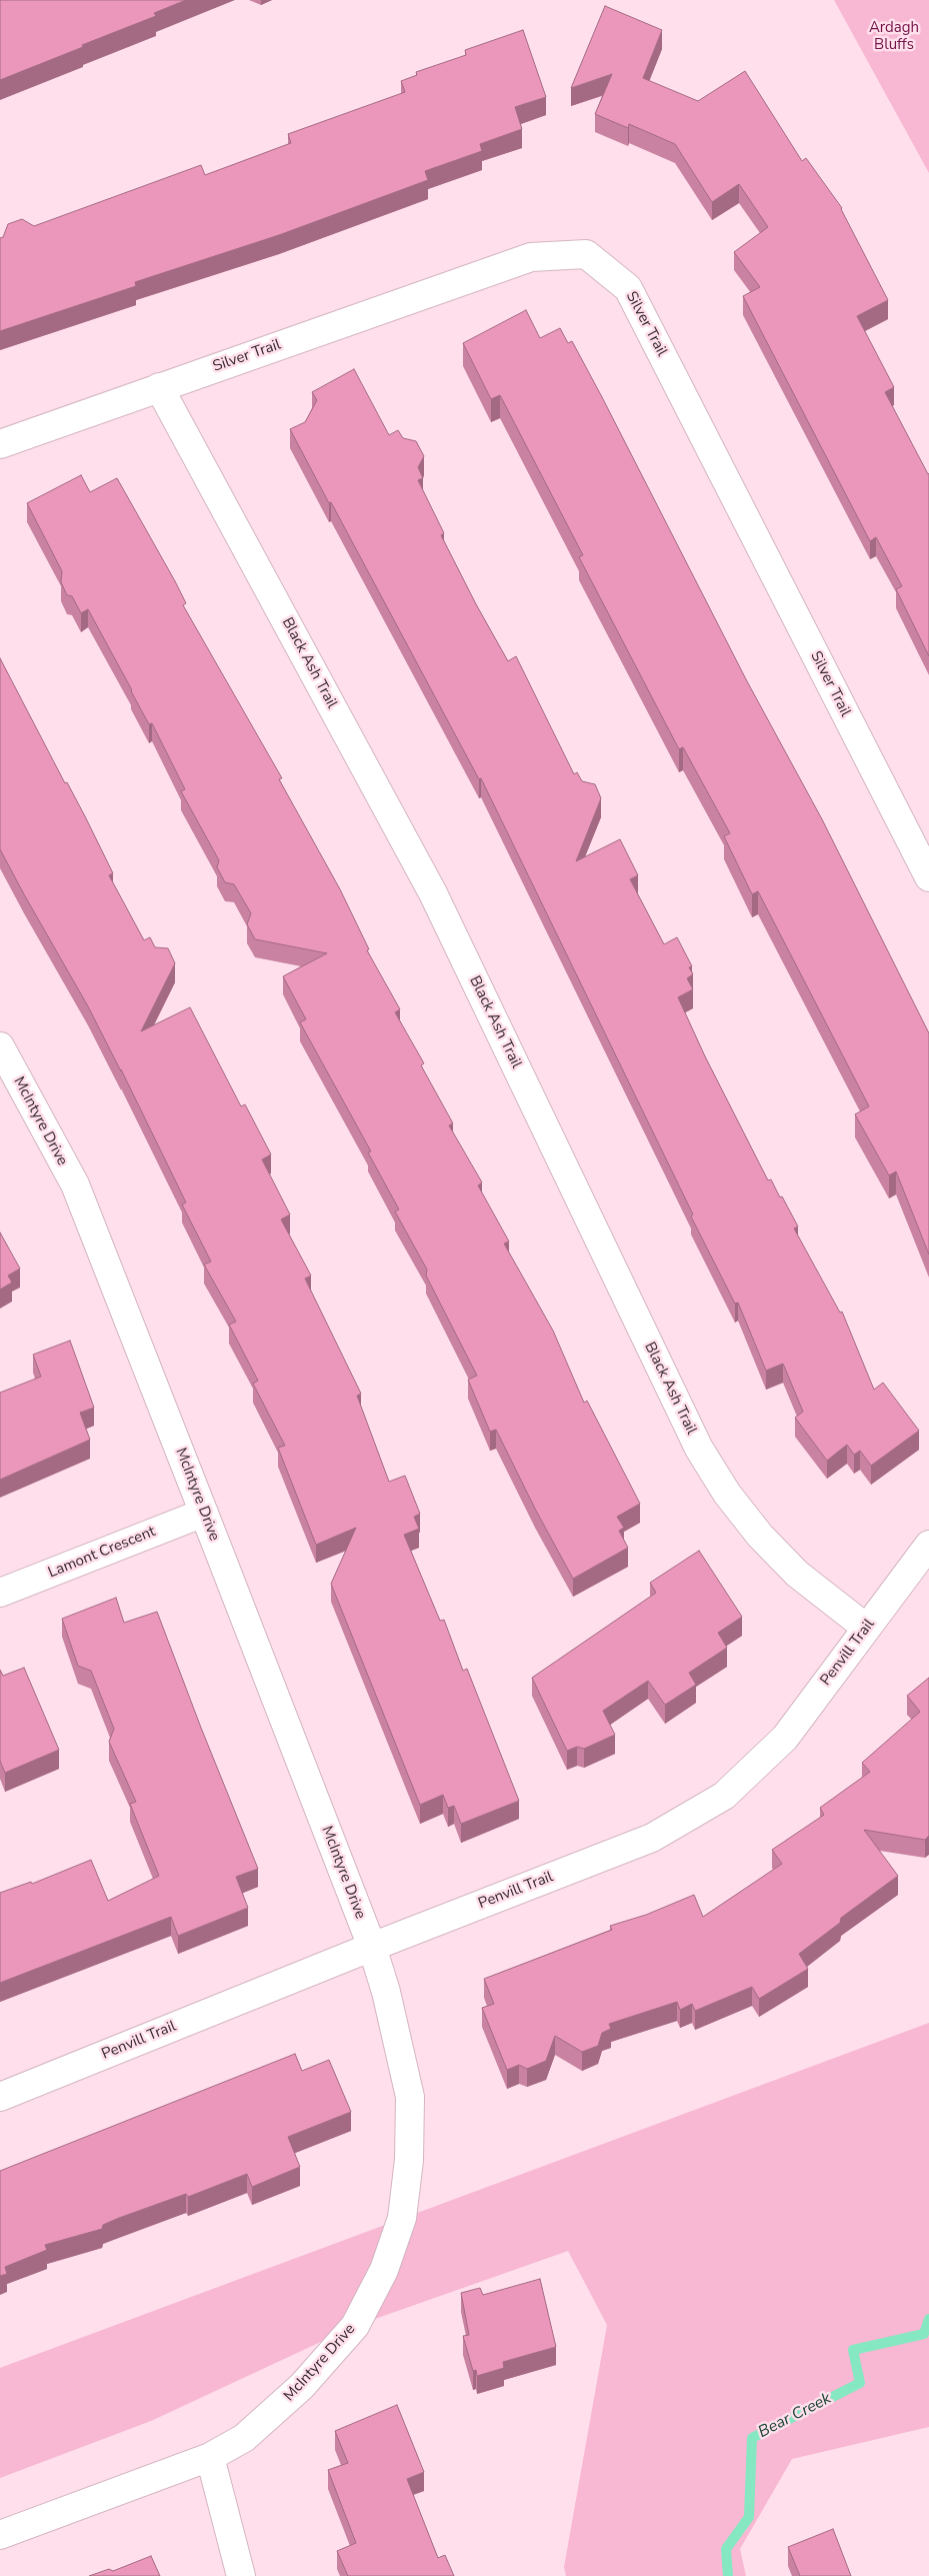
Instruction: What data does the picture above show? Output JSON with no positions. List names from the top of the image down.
{
  "streets": {
    "street": [
      "Silver Trail",
      "Black Ash Trail",
      "McIntyre Drive",
      "Lamont Crescent",
      "Penvill Trail"
    ]
  },
  "crossings": [
    ["Silver Trail", "Black Ash Trail"],
    ["Black Ash Trail", "Penvill Trail"],
    ["McIntyre Drive", "Lamont Crescent"],
    ["McIntyre Drive", "Penvill Trail"]
  ],
  "water": ["Bear Creek"],
  "parks": ["Ardagh Bluffs"]
}
